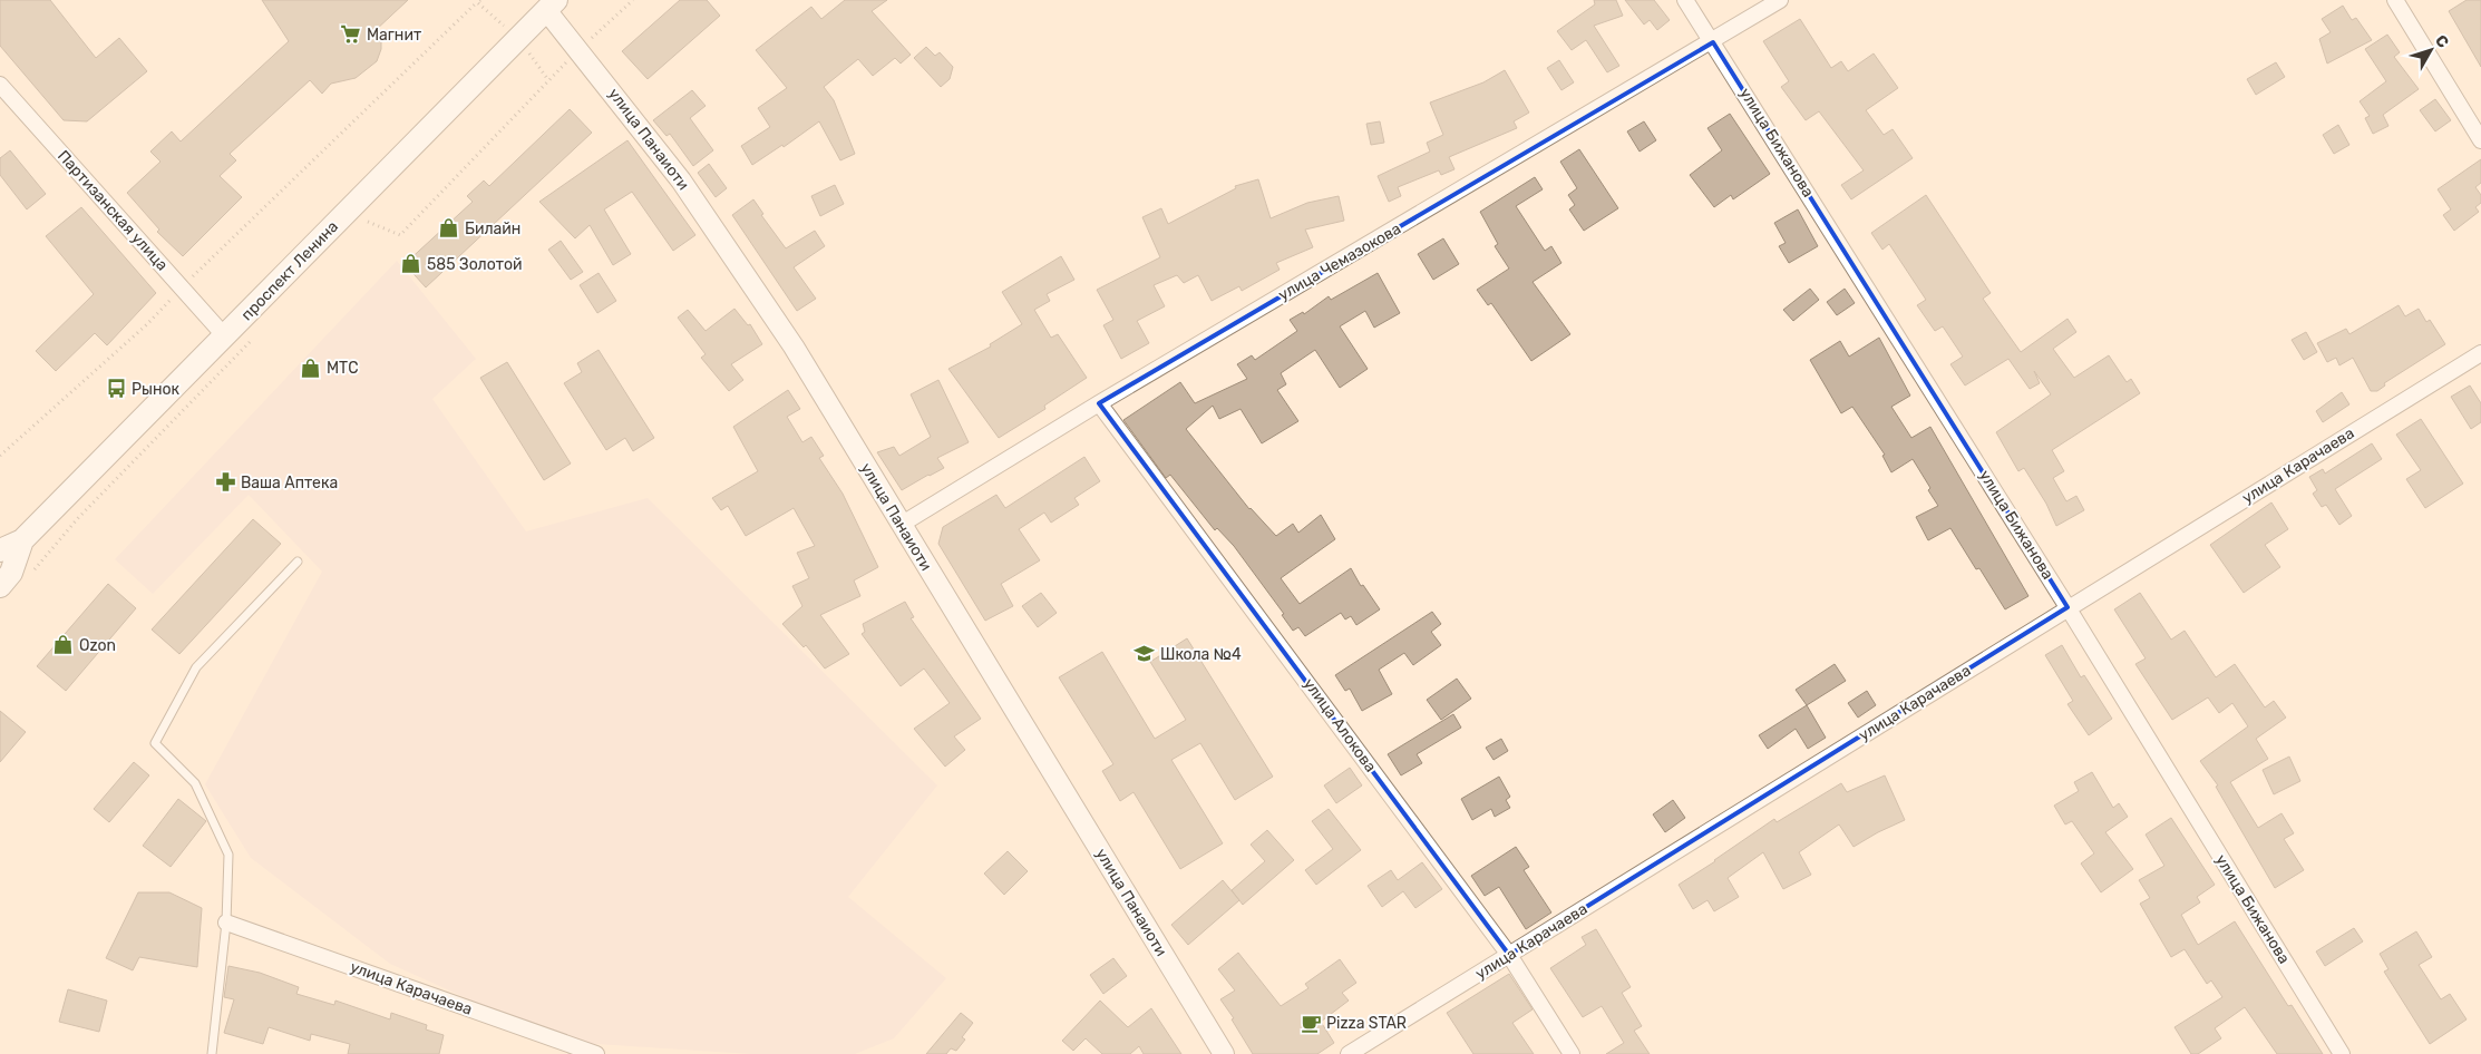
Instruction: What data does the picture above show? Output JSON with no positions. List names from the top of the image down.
{
  "streets": {
    "main road": ["проспект Ленина"],
    "street": [
      "улица Панаиоти",
      "улица Бижанова",
      "Партизанская улица",
      "улица Чемазокова",
      "улица Карачаева",
      "улица Алокова"
    ]
  },
  "crossings": [
    ["улица Панаиоти", "улица Чемазокова"],
    ["улица Панаиоти", "проспект Ленина"],
    ["улица Бижанова", "улица Чемазокова"],
    ["улица Бижанова", "улица Карачаева"],
    ["Партизанская улица", "проспект Ленина"],
    ["улица Чемазокова", "улица Алокова"],
    ["улица Карачаева", "улица Алокова"]
  ],
  "places": {
    "supermarket": ["Магнит"],
    "shop": [
      "Билайн",
      "585 Золотой",
      "МТС",
      "Ozon"
    ],
    "bus stop": ["Рынок"],
    "pharmacy": ["Ваша Аптека"],
    "school or university": ["Школа №4"],
    "cafe": ["Pizza STAR"]
  },
  "north": "top right"
}
